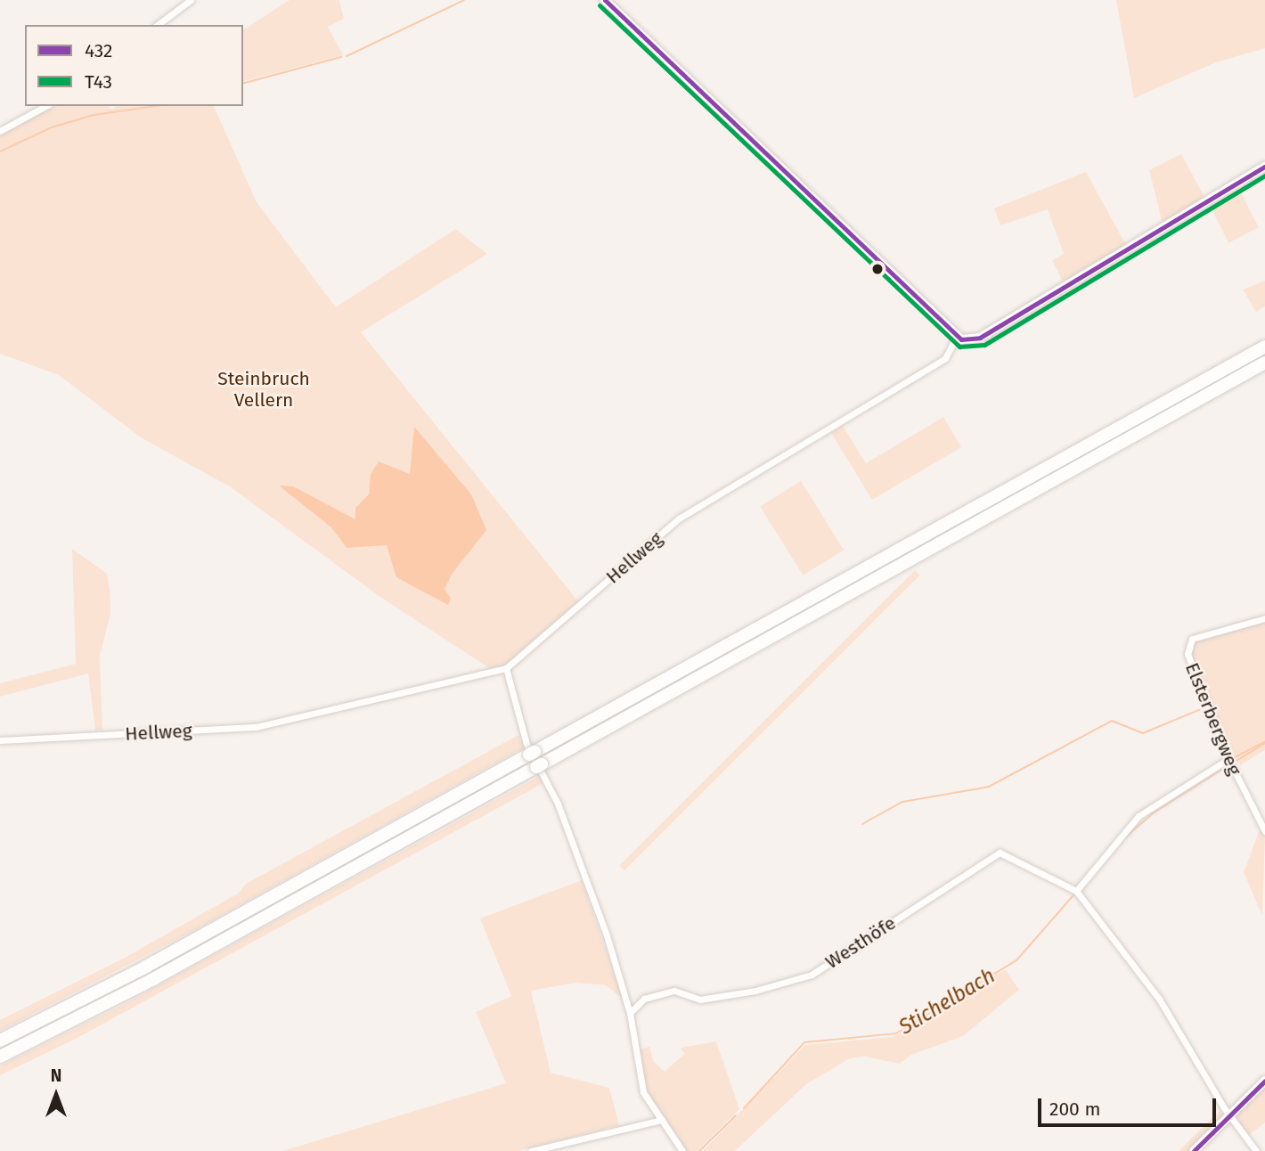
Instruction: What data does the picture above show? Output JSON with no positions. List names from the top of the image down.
{
  "streets": {
    "street": ["Hellweg", "Elsterbergweg", "Westhöfe"]
  },
  "water": ["Stichelbach"],
  "parks": ["Steinbruch Vellern"],
  "lines": ["transit line 432", "transit line T43"],
  "legend": ["432", "T43"],
  "scale_bar": "200 m",
  "north": "top"
}
